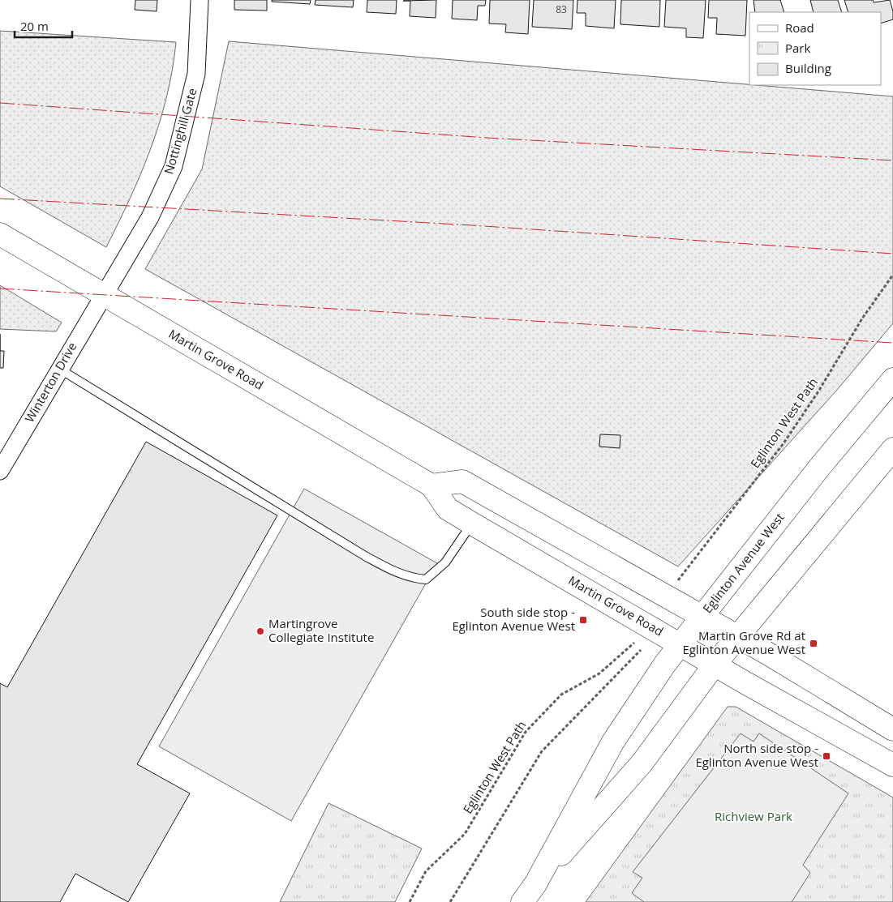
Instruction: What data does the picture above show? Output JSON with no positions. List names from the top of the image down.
{
  "streets": {
    "main road": ["Martin Grove Road", "Eglinton Avenue West"],
    "street": ["Nottinghill Gate", "Winterton Drive"],
    "path": ["Eglinton West Path"]
  },
  "crossings": [
    ["Nottinghill Gate", "Martin Grove Road"],
    ["Nottinghill Gate", "Winterton Drive"],
    ["Martin Grove Road", "Winterton Drive"],
    ["Martin Grove Road", "Eglinton Avenue West"]
  ],
  "parks": ["Richview Park"],
  "places": {
    "transit": ["South side stop - Eglinton Avenue West", "Martin Grove Rd at Eglinton Avenue West", "North side stop - Eglinton Avenue West"],
    "other": ["Martingrove Collegiate Institute"]
  },
  "house_numbers": ["83"],
  "legend": ["Road", "Park", "Building"],
  "scale_bar": "20 m"
}
